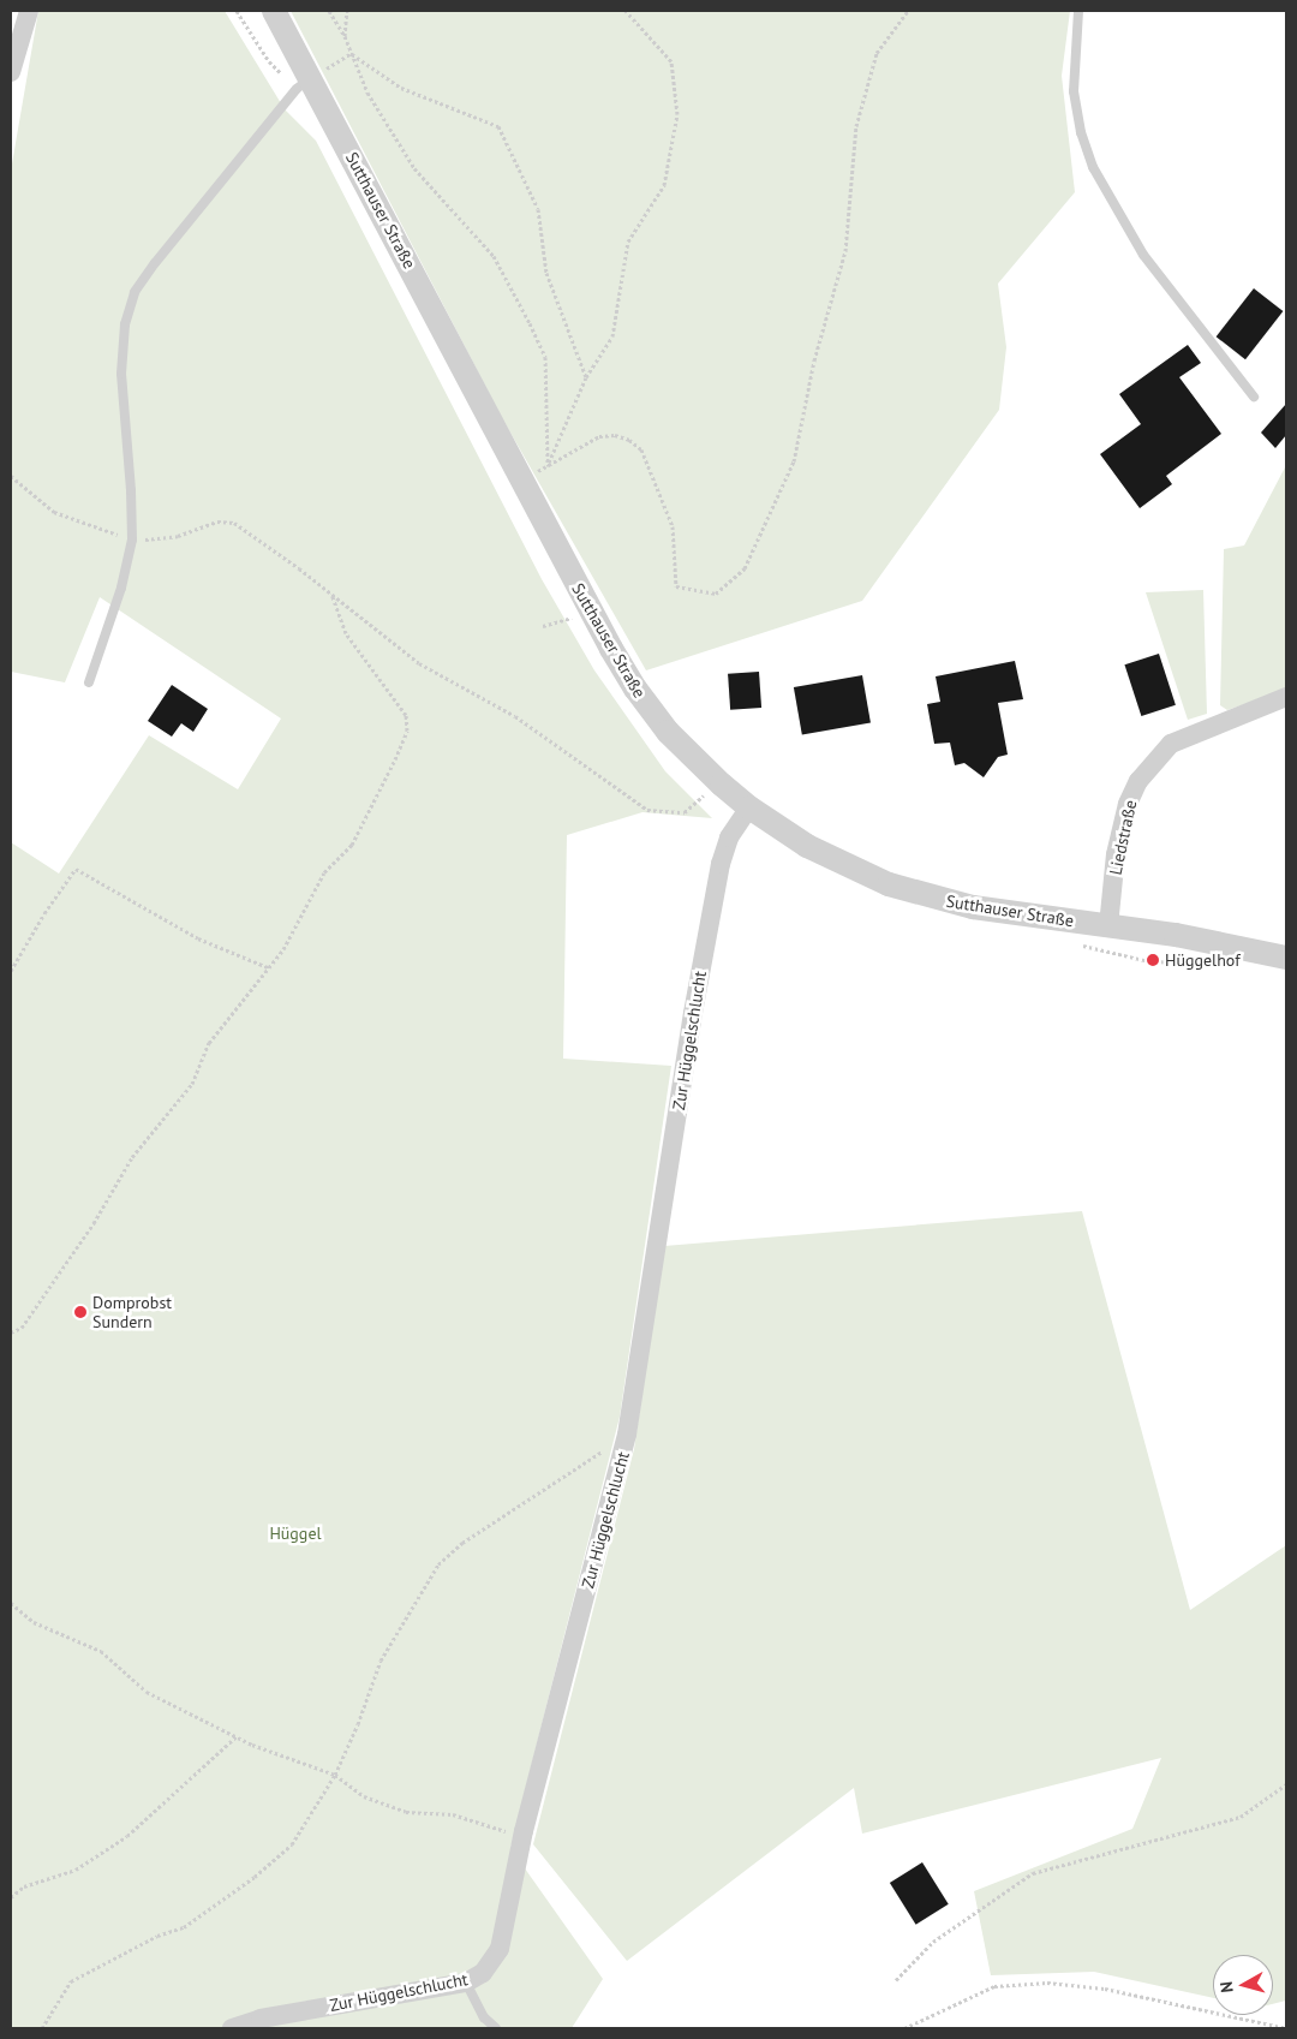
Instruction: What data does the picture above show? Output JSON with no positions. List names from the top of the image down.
{
  "streets": {
    "street": ["Sutthauser Straße", "Liedstraße", "Zur Hüggelschlucht"]
  },
  "crossings": [
    ["Sutthauser Straße", "Liedstraße"],
    ["Sutthauser Straße", "Zur Hüggelschlucht"]
  ],
  "parks": ["Hüggel"],
  "places": ["Hüggelhof", "Domprobst Sundern"],
  "north": "left"
}
